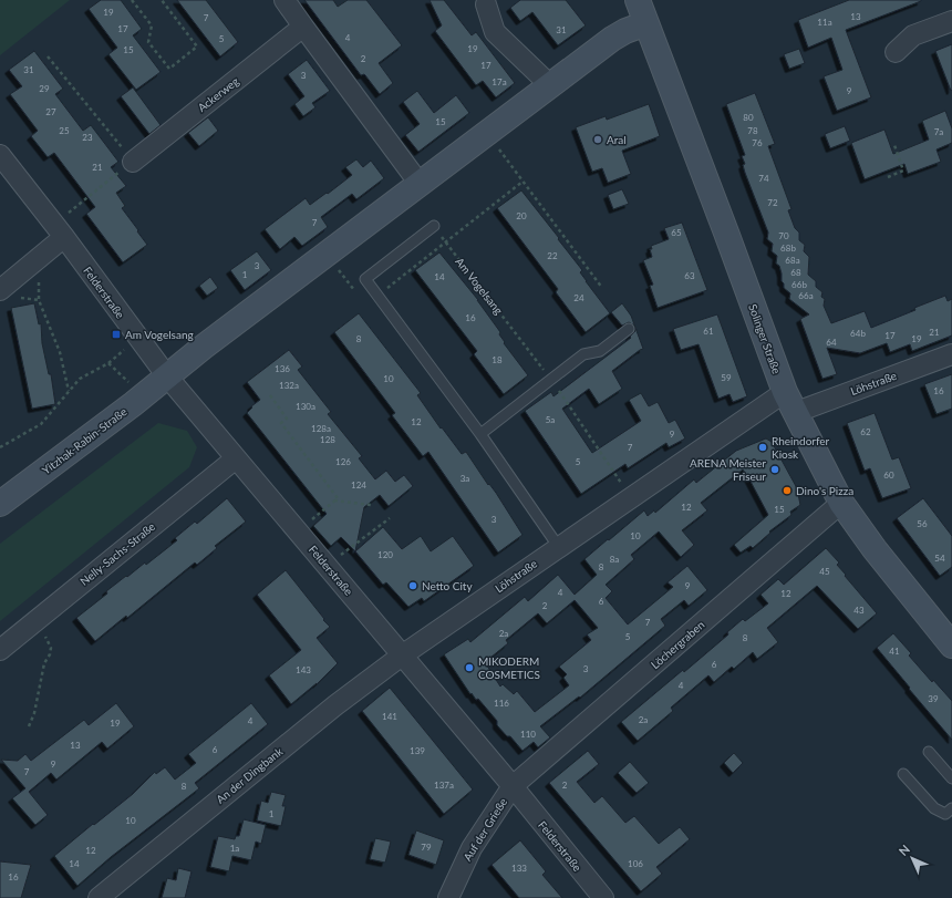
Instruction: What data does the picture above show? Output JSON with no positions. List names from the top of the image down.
{
  "streets": {
    "main road": ["Solinger Straße", "Yitzhak-Rabin-Straße"],
    "street": [
      "Ackerweg",
      "Felderstraße",
      "Löhstraße",
      "Nelly-Sachs-Straße",
      "Löchergraben",
      "An der Dingbank",
      "Auf der Grieße"
    ],
    "path": ["Am Vogelsang"]
  },
  "crossings": [
    ["Felderstraße", "Löhstraße"],
    ["Felderstraße", "Yitzhak-Rabin-Straße"],
    ["Felderstraße", "Nelly-Sachs-Straße"],
    ["Felderstraße", "Löchergraben"],
    ["Felderstraße", "An der Dingbank"],
    ["Felderstraße", "Auf der Grieße"],
    ["Solinger Straße", "Löhstraße"],
    ["Solinger Straße", "Löchergraben"],
    ["Löhstraße", "An der Dingbank"],
    ["Löchergraben", "Auf der Grieße"]
  ],
  "places": {
    "other": [
      "Aral",
      "Rheindorfer Kiosk",
      "ARENA Meister Friseur",
      "Dino's Pizza",
      "Netto City",
      "MIKODERM COSMETICS"
    ],
    "transit": ["Am Vogelsang"]
  },
  "house_numbers": [
    "19",
    "13",
    "7",
    "11a",
    "17",
    "31",
    "4",
    "5",
    "19",
    "15",
    "2",
    "17",
    "31",
    "3",
    "17a",
    "29",
    "9",
    "27",
    "80",
    "15",
    "25",
    "78",
    "7a",
    "23",
    "76",
    "21",
    "74",
    "72",
    "20",
    "7",
    "65",
    "70",
    "68b",
    "22",
    "68a",
    "3",
    "68",
    "1",
    "63",
    "14",
    "66b",
    "66a",
    "24",
    "16",
    "61",
    "21",
    "64b",
    "17",
    "8",
    "19",
    "64",
    "18",
    "136",
    "59",
    "10",
    "132a",
    "16",
    "130a",
    "5a",
    "12",
    "128a",
    "62",
    "9",
    "128",
    "7",
    "126",
    "5",
    "60",
    "3a",
    "124",
    "12",
    "15",
    "3",
    "56",
    "10",
    "120",
    "54",
    "8a",
    "8",
    "45",
    "9",
    "4",
    "12",
    "6",
    "2",
    "43",
    "7",
    "2a",
    "5",
    "8",
    "41",
    "6",
    "3",
    "143",
    "4",
    "39",
    "116",
    "141",
    "2a",
    "4",
    "19",
    "110",
    "13",
    "6",
    "139",
    "9",
    "7",
    "137a",
    "2",
    "8",
    "1",
    "10",
    "79",
    "1a",
    "12",
    "14",
    "106",
    "133",
    "16"
  ],
  "north": "top left"
}
